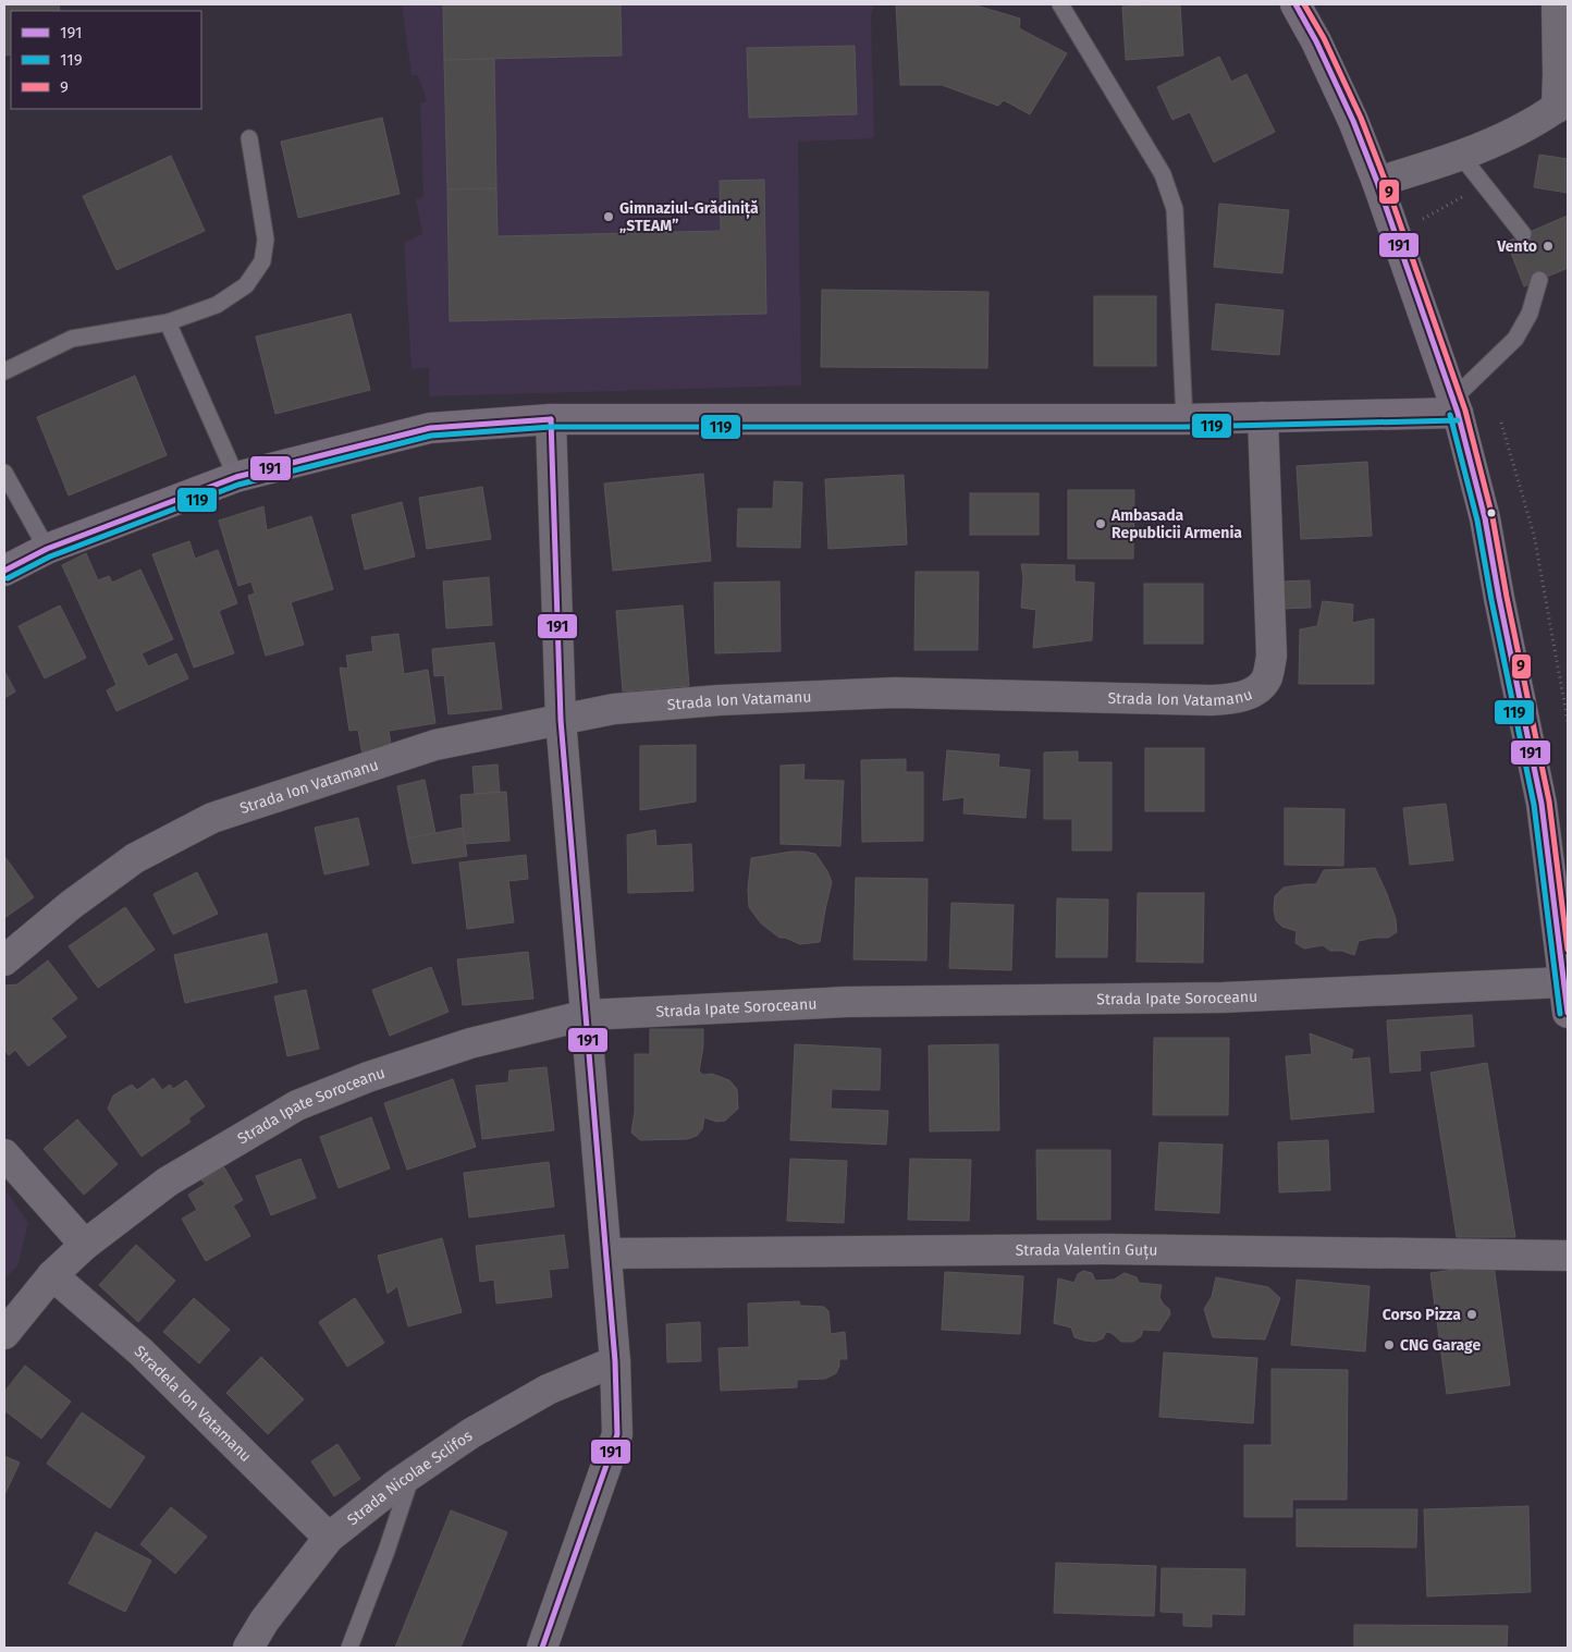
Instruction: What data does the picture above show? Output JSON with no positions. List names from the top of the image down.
{
  "streets": {
    "street": [
      "Strada Ion Vatamanu",
      "Strada Ipate Soroceanu",
      "Strada Valentin Guțu",
      "Stradela Ion Vatamanu",
      "Strada Nicolae Sclifos"
    ]
  },
  "crossings": [
    ["Strada Ipate Soroceanu", "Stradela Ion Vatamanu"],
    ["Stradela Ion Vatamanu", "Strada Nicolae Sclifos"]
  ],
  "places": [
    "Gimnaziul-Grădiniță „STEAM”",
    "Vento",
    "Ambasada Republicii Armenia",
    "Corso Pizza",
    "CNG Garage"
  ],
  "lines": ["transit line 191", "transit line 9", "transit line 119"],
  "legend": ["191", "119", "9"]
}
